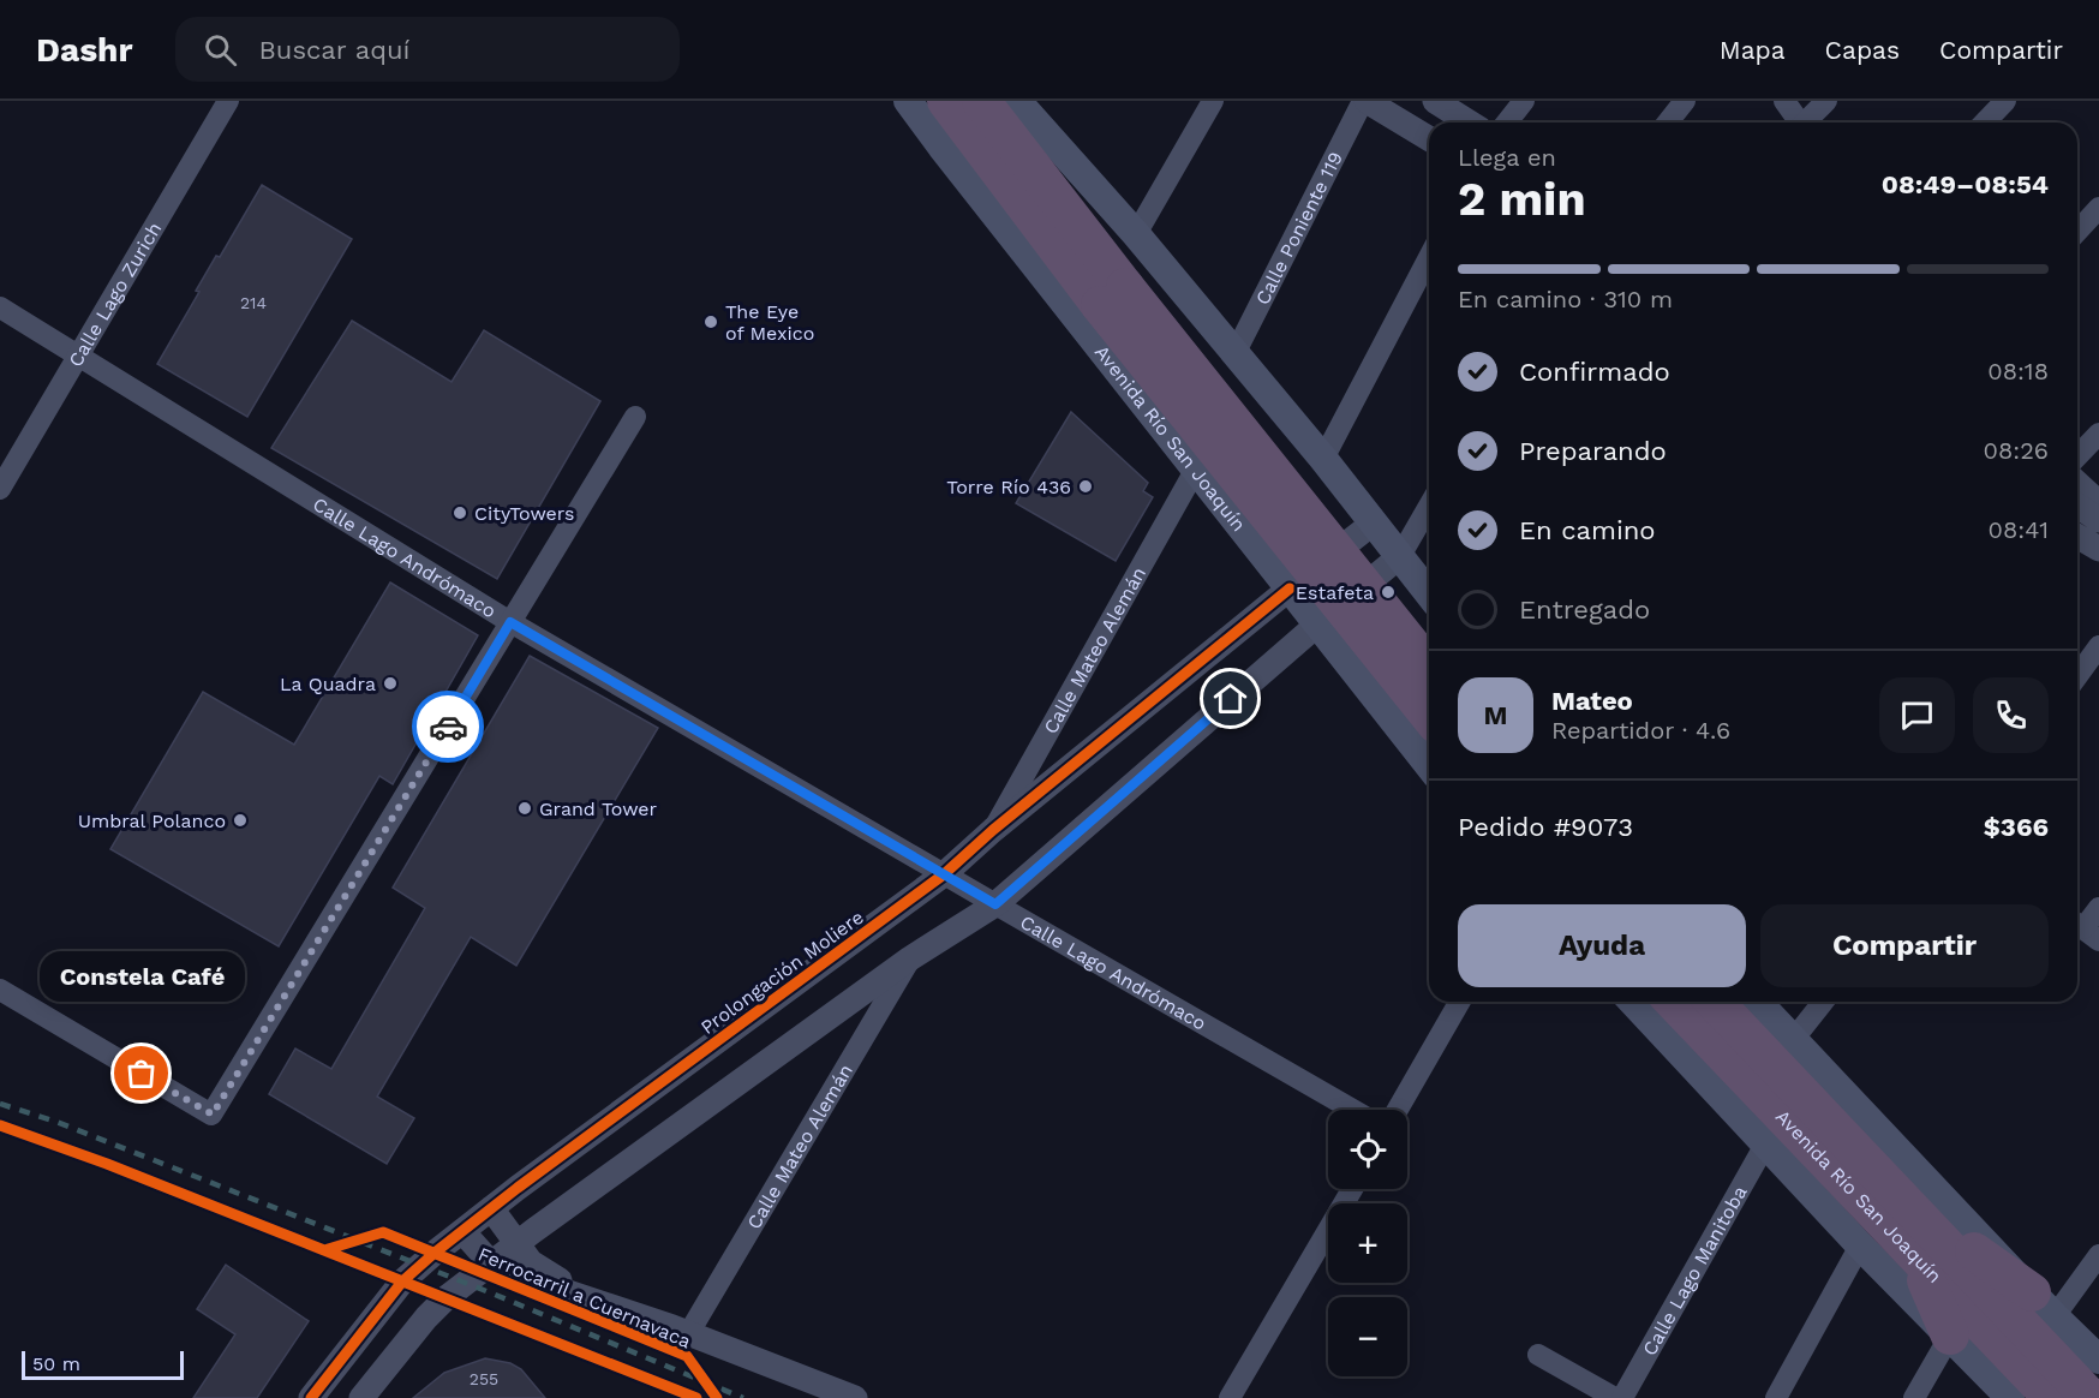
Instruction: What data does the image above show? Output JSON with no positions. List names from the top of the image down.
{
  "streets": {
    "highway": ["Avenida Río San Joaquín"],
    "street": [
      "Calle Poniente 119",
      "Calle Lago Zurich",
      "Calle Lago Andrómaco",
      "Calle Mateo Alemán",
      "Prolongación Moliere",
      "Calle Lago Manitoba"
    ],
    "cycle path": ["Ferrocarril a Cuernavaca"]
  },
  "crossings": [
    ["Calle Lago Zurich", "Calle Lago Andrómaco"],
    ["Avenida Río San Joaquín", "Calle Mateo Alemán"],
    ["Avenida Río San Joaquín", "Prolongación Moliere"],
    ["Avenida Río San Joaquín", "Calle Lago Manitoba"],
    ["Calle Lago Andrómaco", "Prolongación Moliere"],
    ["Calle Mateo Alemán", "Prolongación Moliere"]
  ],
  "places": [
    "The Eye of Mexico",
    "Torre Río 436",
    "CityTowers",
    "Estafeta",
    "La Quadra",
    "Grand Tower",
    "Umbral Polanco",
    "Constela Café"
  ],
  "house_numbers": ["214", "255"],
  "scale_bar": "50 m",
  "page": {
    "header": "Dashr",
    "search": "Buscar aquí",
    "nav": ["Mapa", "Capas", "Compartir"],
    "heading": ["2 min", "Llega en", "08:49–08:54"],
    "panel": [
      "Mateo",
      "Repartidor · 4.6",
      "Pedido #9073",
      "$366"
    ],
    "bar": "En camino · 310 m",
    "list": [
      ["Confirmado", "08:18"],
      ["Preparando", "08:26"],
      ["En camino", "08:41"],
      "Entregado"
    ],
    "round": "M",
    "buttons": ["Ayuda", "Compartir"],
    "bubble": "Constela Café",
    "map_buttons": ["+", "−"],
    "scale": "50 m"
  }
}
